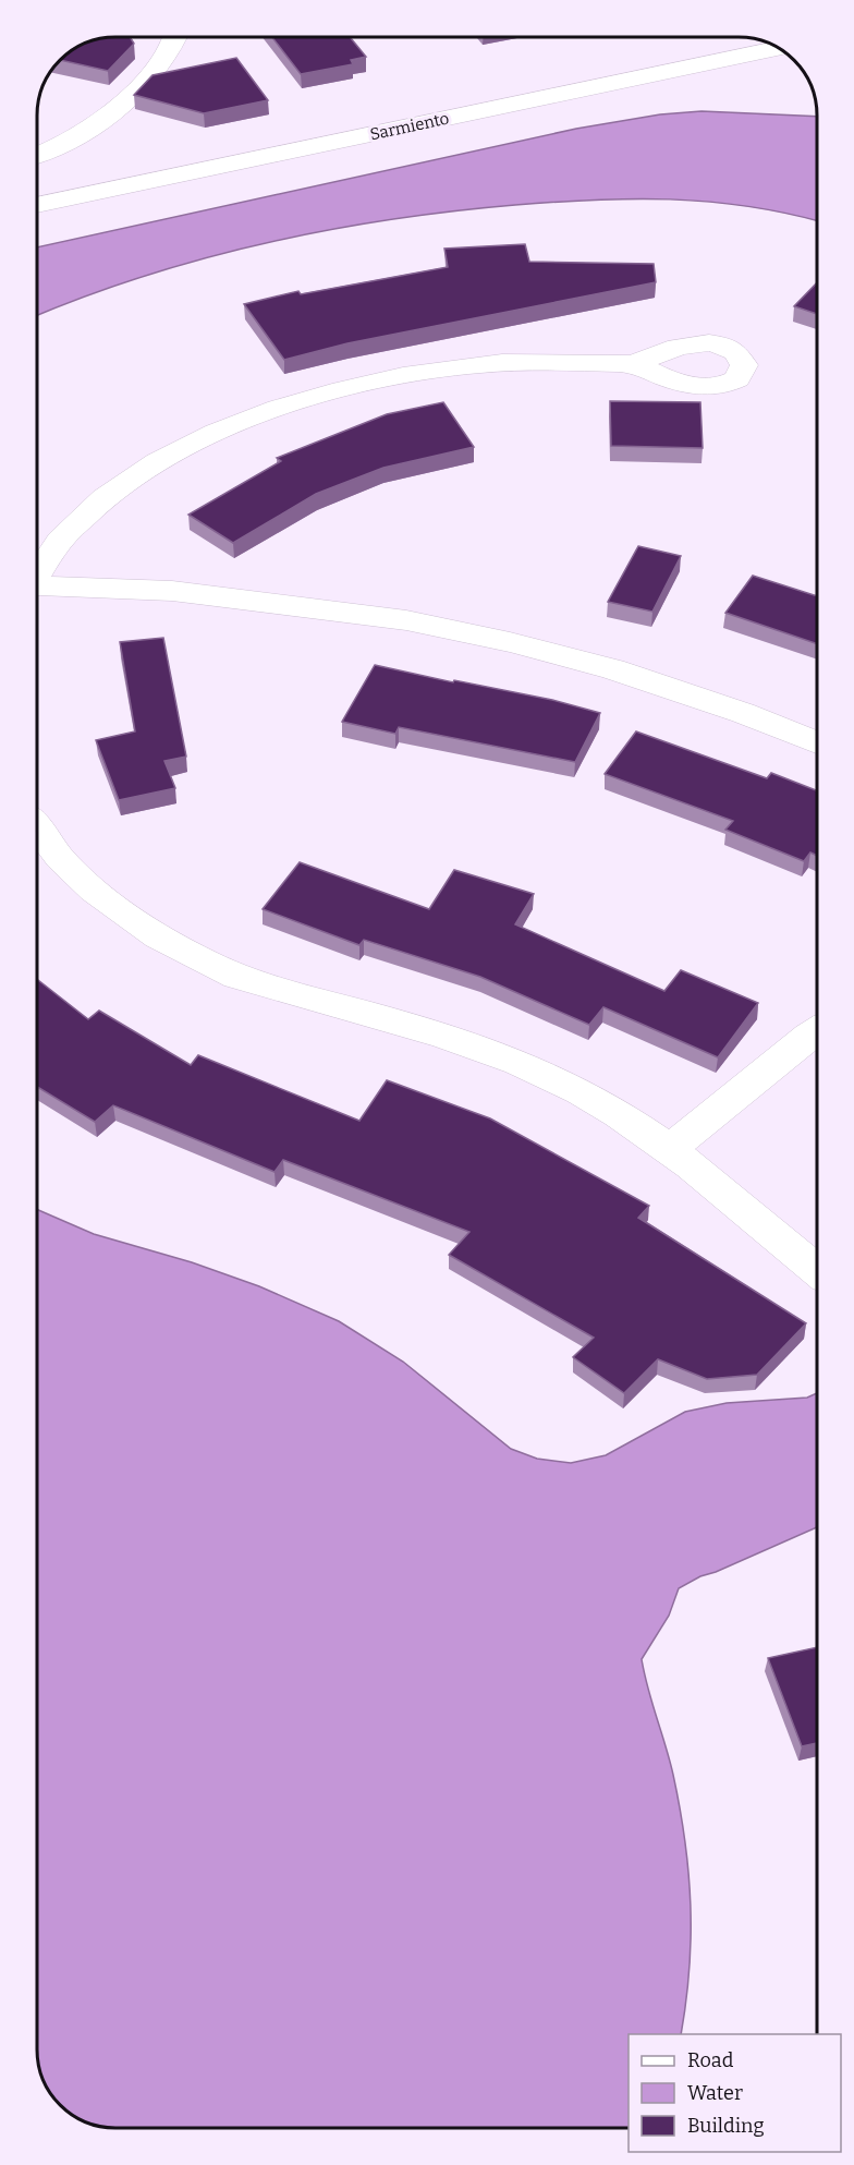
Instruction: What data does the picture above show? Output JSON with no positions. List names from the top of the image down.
{
  "streets": {
    "street": ["Sarmiento"]
  },
  "legend": ["Road", "Water", "Building"]
}
